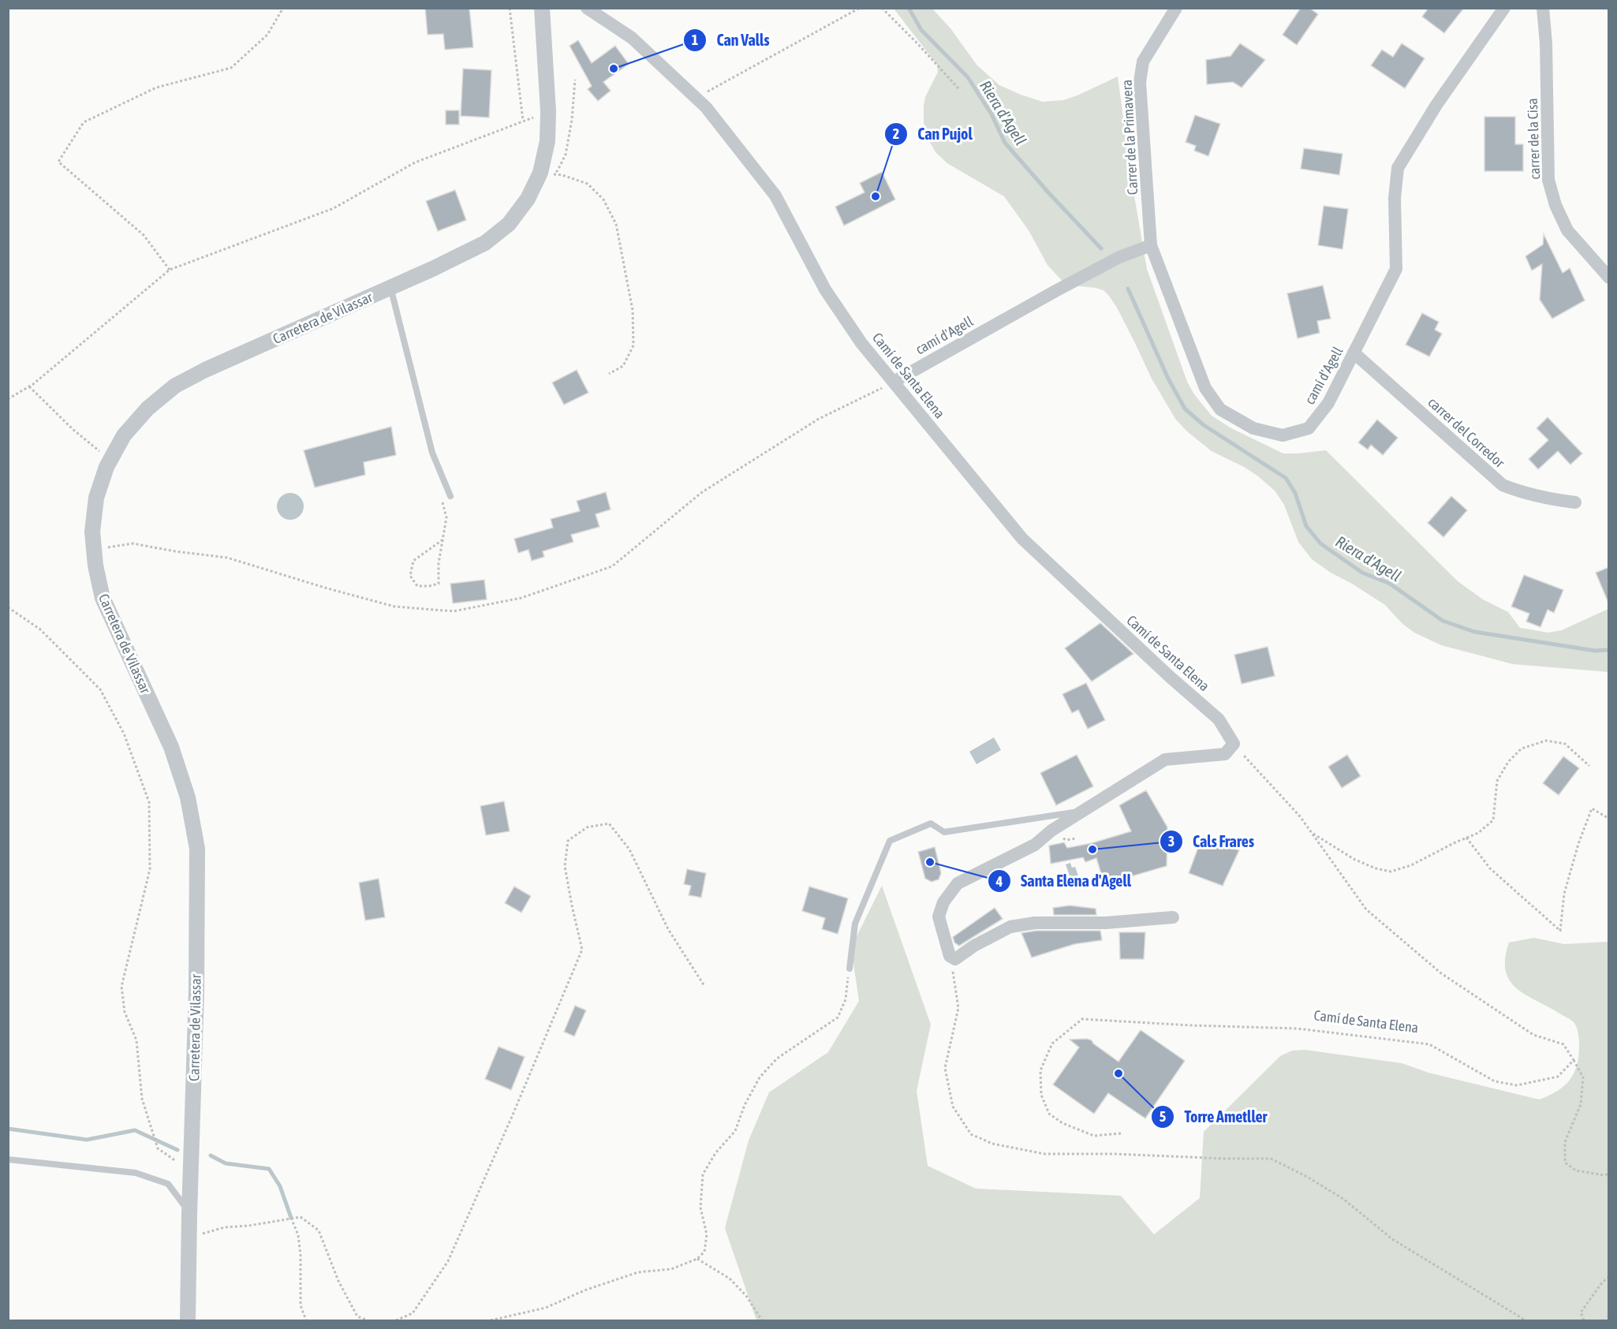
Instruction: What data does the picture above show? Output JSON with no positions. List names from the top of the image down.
{
  "streets": {
    "street": [
      "Carrer de la Primavera",
      "carrer de la Cisa",
      "Carretera de Vilassar",
      "camí d'Agell",
      "Camí de Santa Elena",
      "carrer del Corredor"
    ]
  },
  "crossings": [
    ["Carrer de la Primavera", "camí d'Agell"],
    ["camí d'Agell", "Camí de Santa Elena"],
    ["camí d'Agell", "carrer del Corredor"]
  ],
  "water": ["Riera d'Agell"],
  "places": [
    "Can Valls",
    "Can Pujol",
    "Cals Frares",
    "Santa Elena d'Agell",
    "Torre Ametller"
  ]
}
